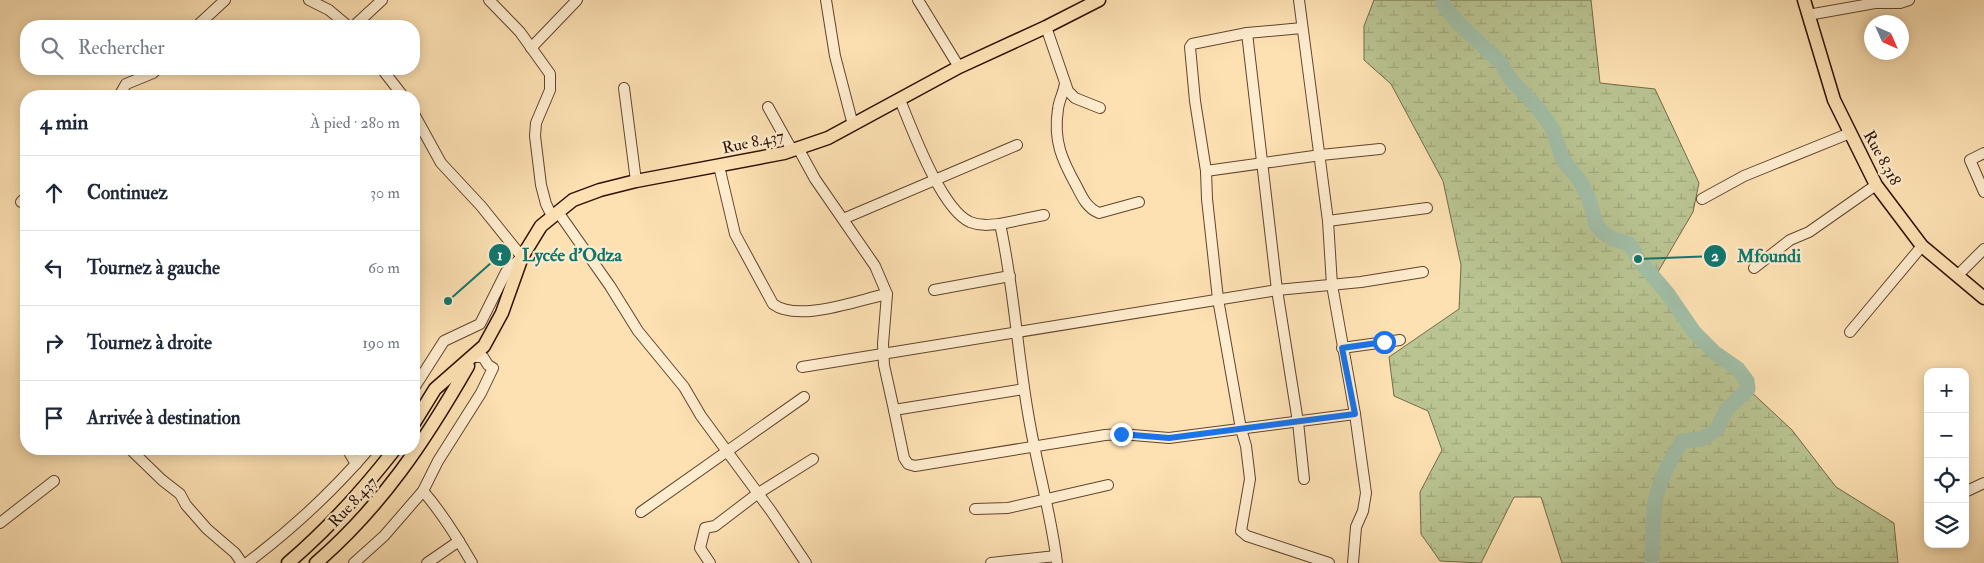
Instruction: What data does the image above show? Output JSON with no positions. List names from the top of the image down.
{
  "streets": {
    "main road": ["Rue 8.437", "Rue 8.318"]
  },
  "places": ["Mfoundi", "Lycée d'Odza"],
  "north": "bottom right",
  "page": {
    "search": "Rechercher",
    "heading": ["4 min", "À pied · 280 m"],
    "list": [
      ["Continuez", "30 m"],
      ["Tournez à gauche", "60 m"],
      ["Tournez à droite", "190 m"],
      "Arrivée à destination"
    ],
    "map_buttons": ["+", "−"]
  }
}
